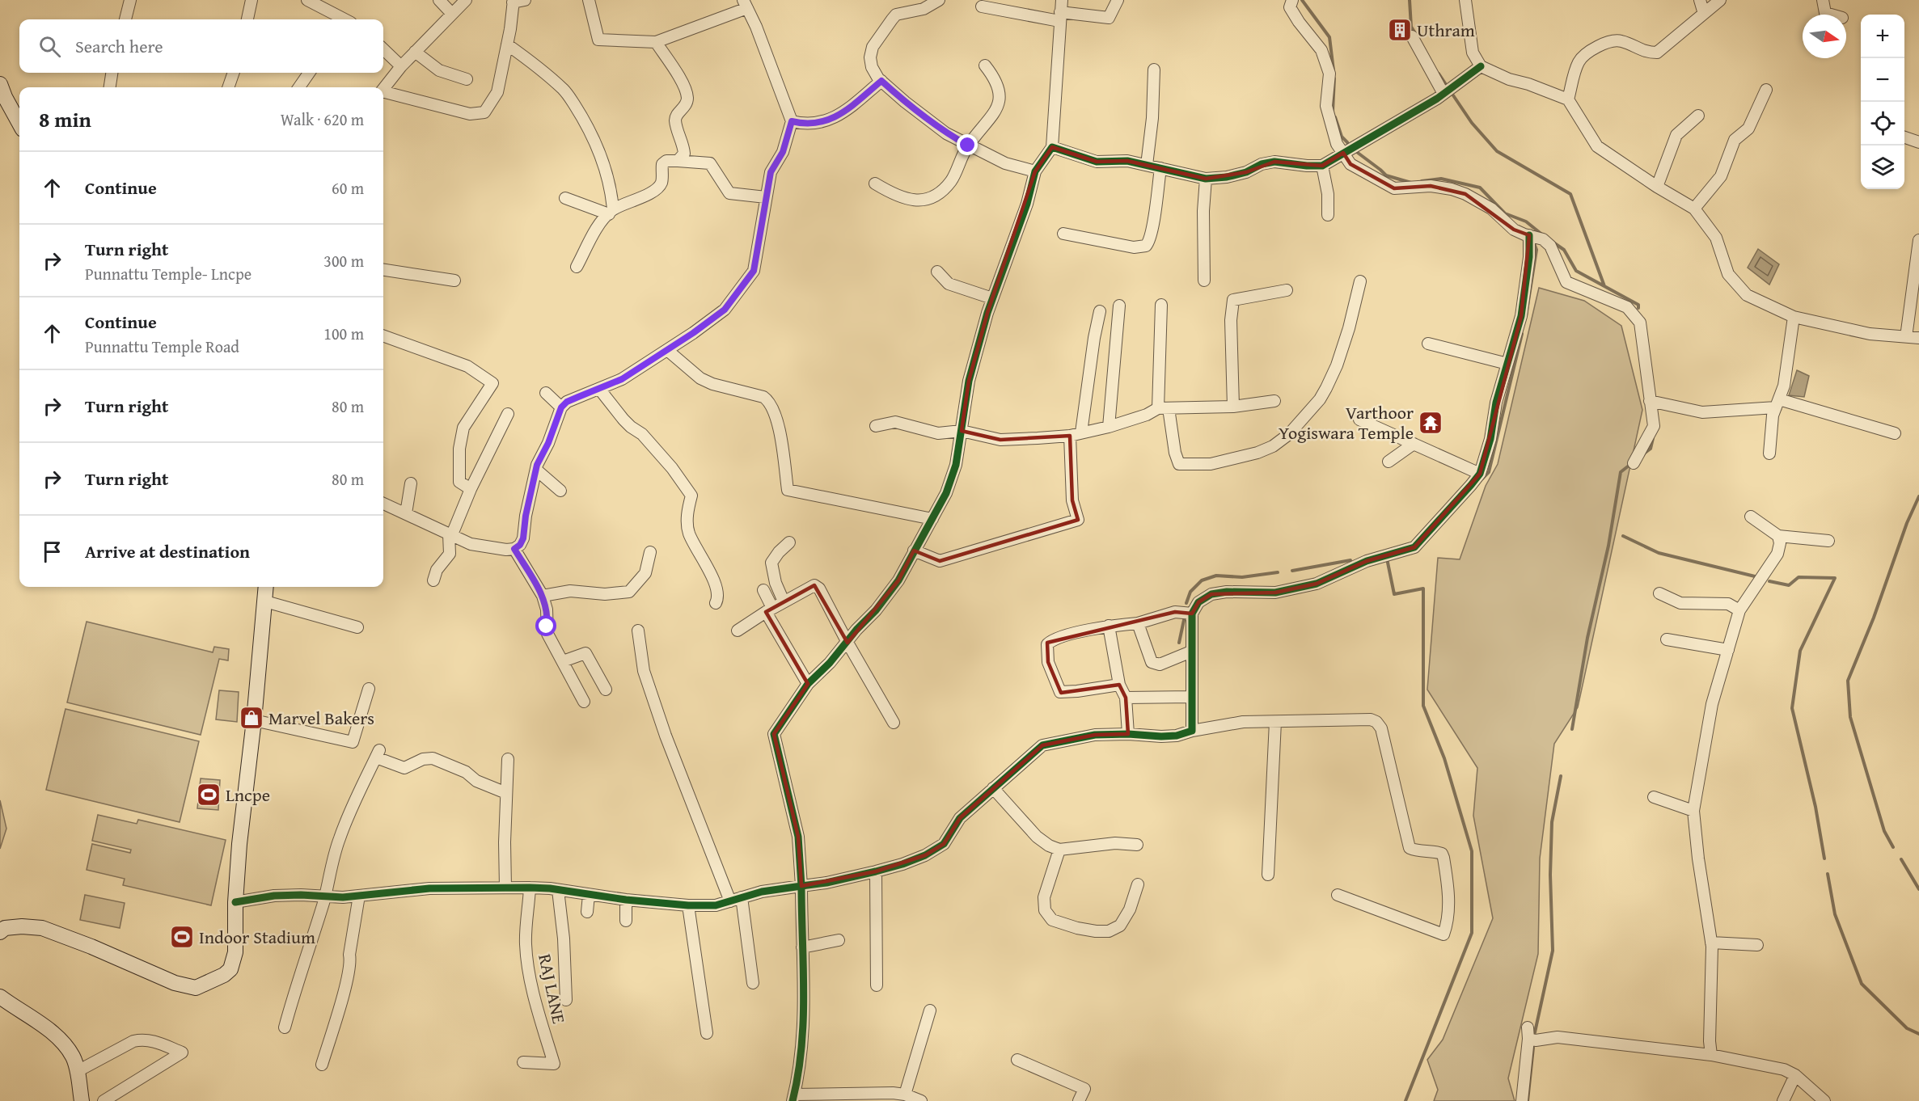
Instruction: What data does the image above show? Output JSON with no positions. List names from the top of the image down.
{
  "streets": {
    "street": ["RAJ LANE"]
  },
  "places": {
    "building": ["Uthram"],
    "temple": ["Varthoor Yogiswara Temple"],
    "shop": ["Marvel Bakers"],
    "sports": ["Lncpe", "Indoor Stadium"]
  },
  "north": "right",
  "page": {
    "map_buttons": ["+", "−"],
    "search": "Search here",
    "heading": ["8 min", "Walk · 620 m"],
    "list": [
      ["Continue", "60 m"],
      ["Turn right", "Punnattu Temple- Lncpe", "300 m"],
      ["Continue", "Punnattu Temple Road", "100 m"],
      ["Turn right", "80 m"],
      ["Turn right", "80 m"],
      "Arrive at destination"
    ]
  }
}
